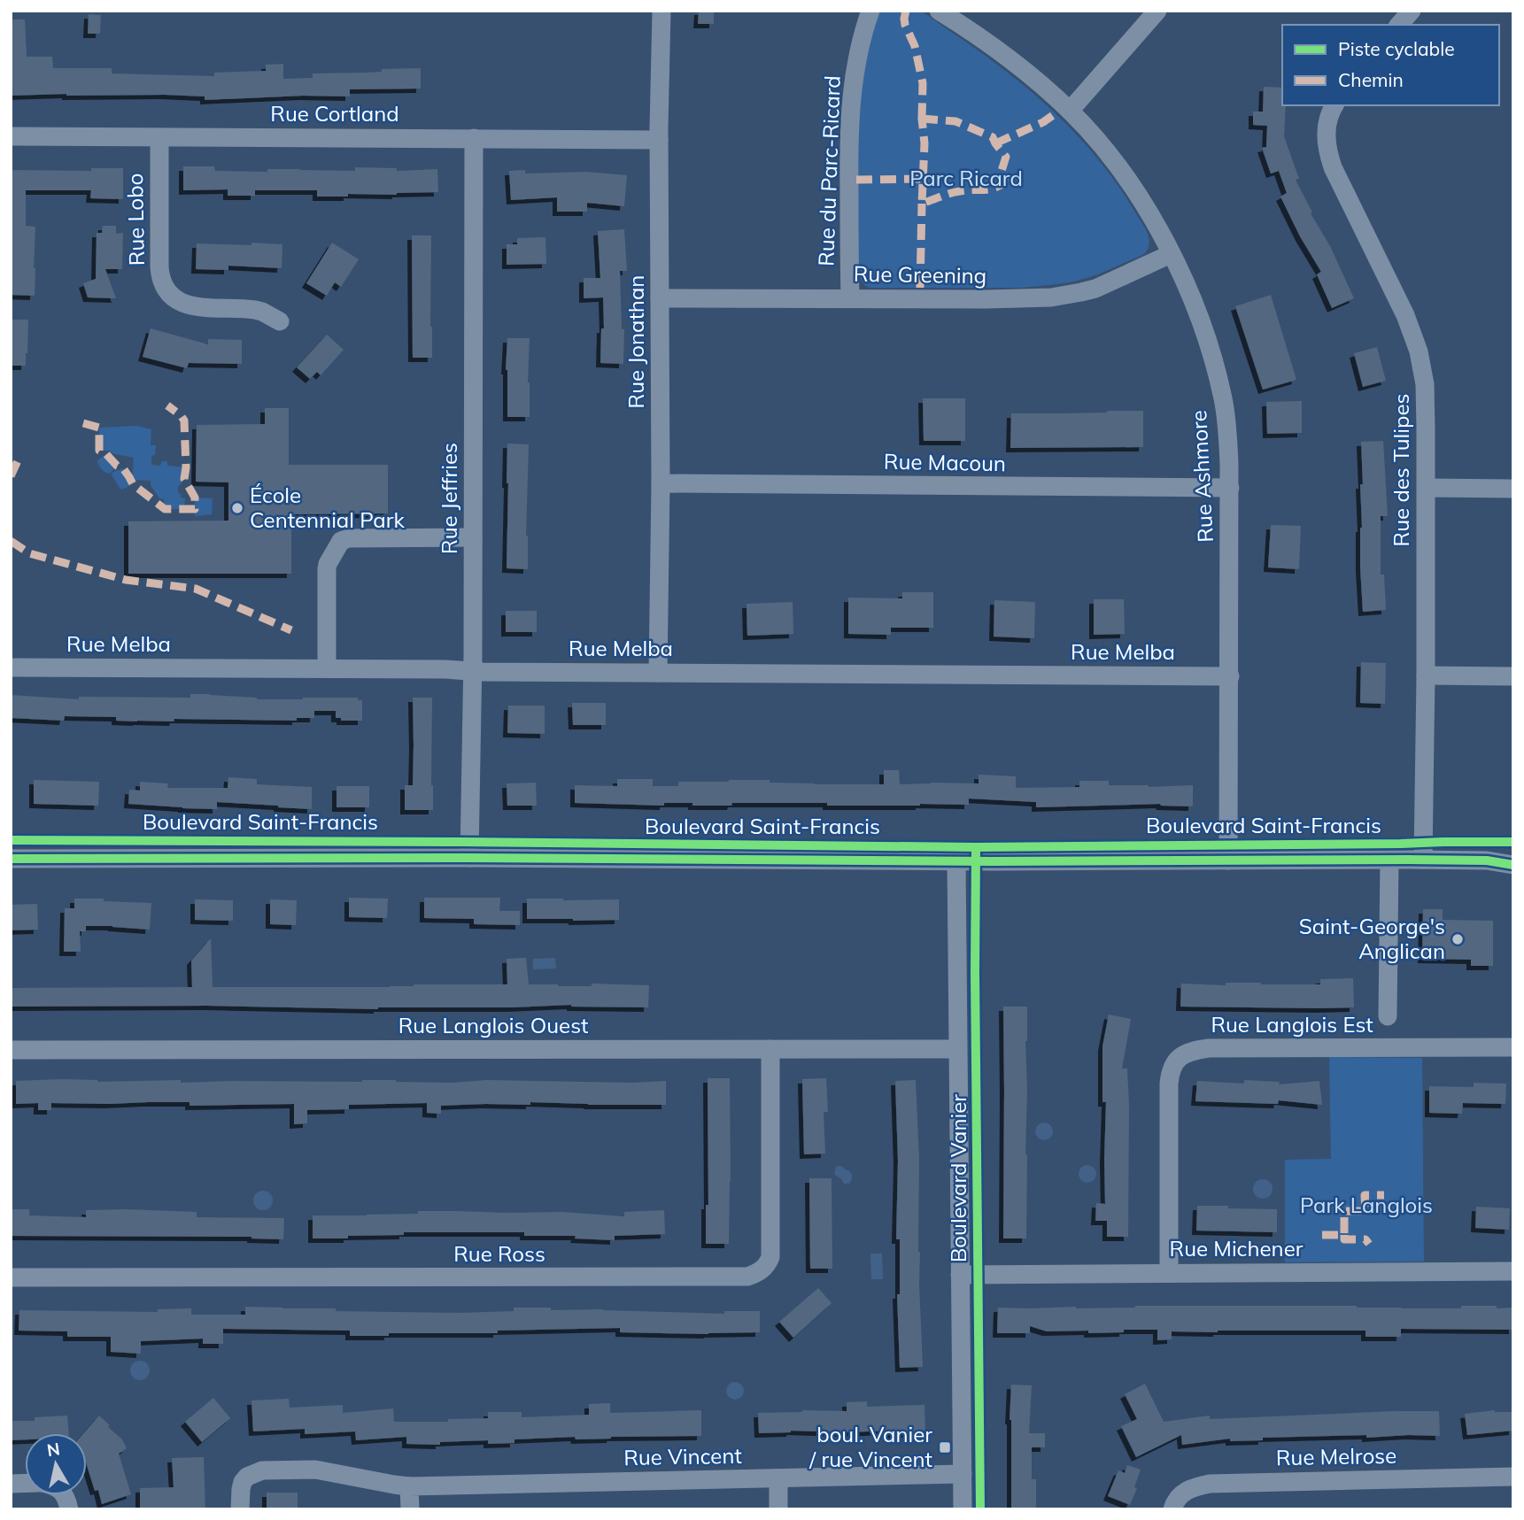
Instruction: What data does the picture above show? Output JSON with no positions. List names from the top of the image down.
{
  "streets": {
    "street": [
      "Rue Cortland",
      "Rue du Parc-Ricard",
      "Rue Lobo",
      "Rue Greening",
      "Rue Jonathan",
      "Rue Macoun",
      "Rue des Tulipes",
      "Rue Ashmore",
      "Rue Jeffries",
      "Rue Melba",
      "Boulevard Saint-Francis",
      "Rue Langlois Est",
      "Rue Langlois Ouest",
      "Boulevard Vanier",
      "Rue Michener",
      "Rue Ross",
      "Rue Vincent",
      "Rue Melrose"
    ]
  },
  "crossings": [
    ["Rue Cortland", "Rue Lobo"],
    ["Rue Cortland", "Rue Jonathan"],
    ["Rue Cortland", "Rue Jeffries"],
    ["Rue du Parc-Ricard", "Rue Greening"],
    ["Rue Greening", "Rue Jonathan"],
    ["Rue Greening", "Rue Ashmore"],
    ["Rue Jonathan", "Rue Macoun"],
    ["Rue Jonathan", "Rue Melba"],
    ["Rue Macoun", "Rue Ashmore"],
    ["Rue des Tulipes", "Boulevard Saint-Francis"],
    ["Rue Ashmore", "Rue Melba"],
    ["Rue Ashmore", "Boulevard Saint-Francis"],
    ["Rue Jeffries", "Rue Melba"],
    ["Rue Jeffries", "Boulevard Saint-Francis"],
    ["Boulevard Saint-Francis", "Boulevard Vanier"],
    ["Rue Langlois Est", "Rue Michener"],
    ["Rue Langlois Ouest", "Boulevard Vanier"],
    ["Rue Langlois Ouest", "Rue Ross"],
    ["Boulevard Vanier", "Rue Michener"],
    ["Boulevard Vanier", "Rue Vincent"]
  ],
  "parks": ["Parc Ricard", "Park Langlois"],
  "places": {
    "other": ["École Centennial Park", "Saint-George's Anglican"],
    "transit": ["boul. Vanier / rue Vincent"]
  },
  "legend": ["Piste cyclable", "Chemin"],
  "north": "top"
}
